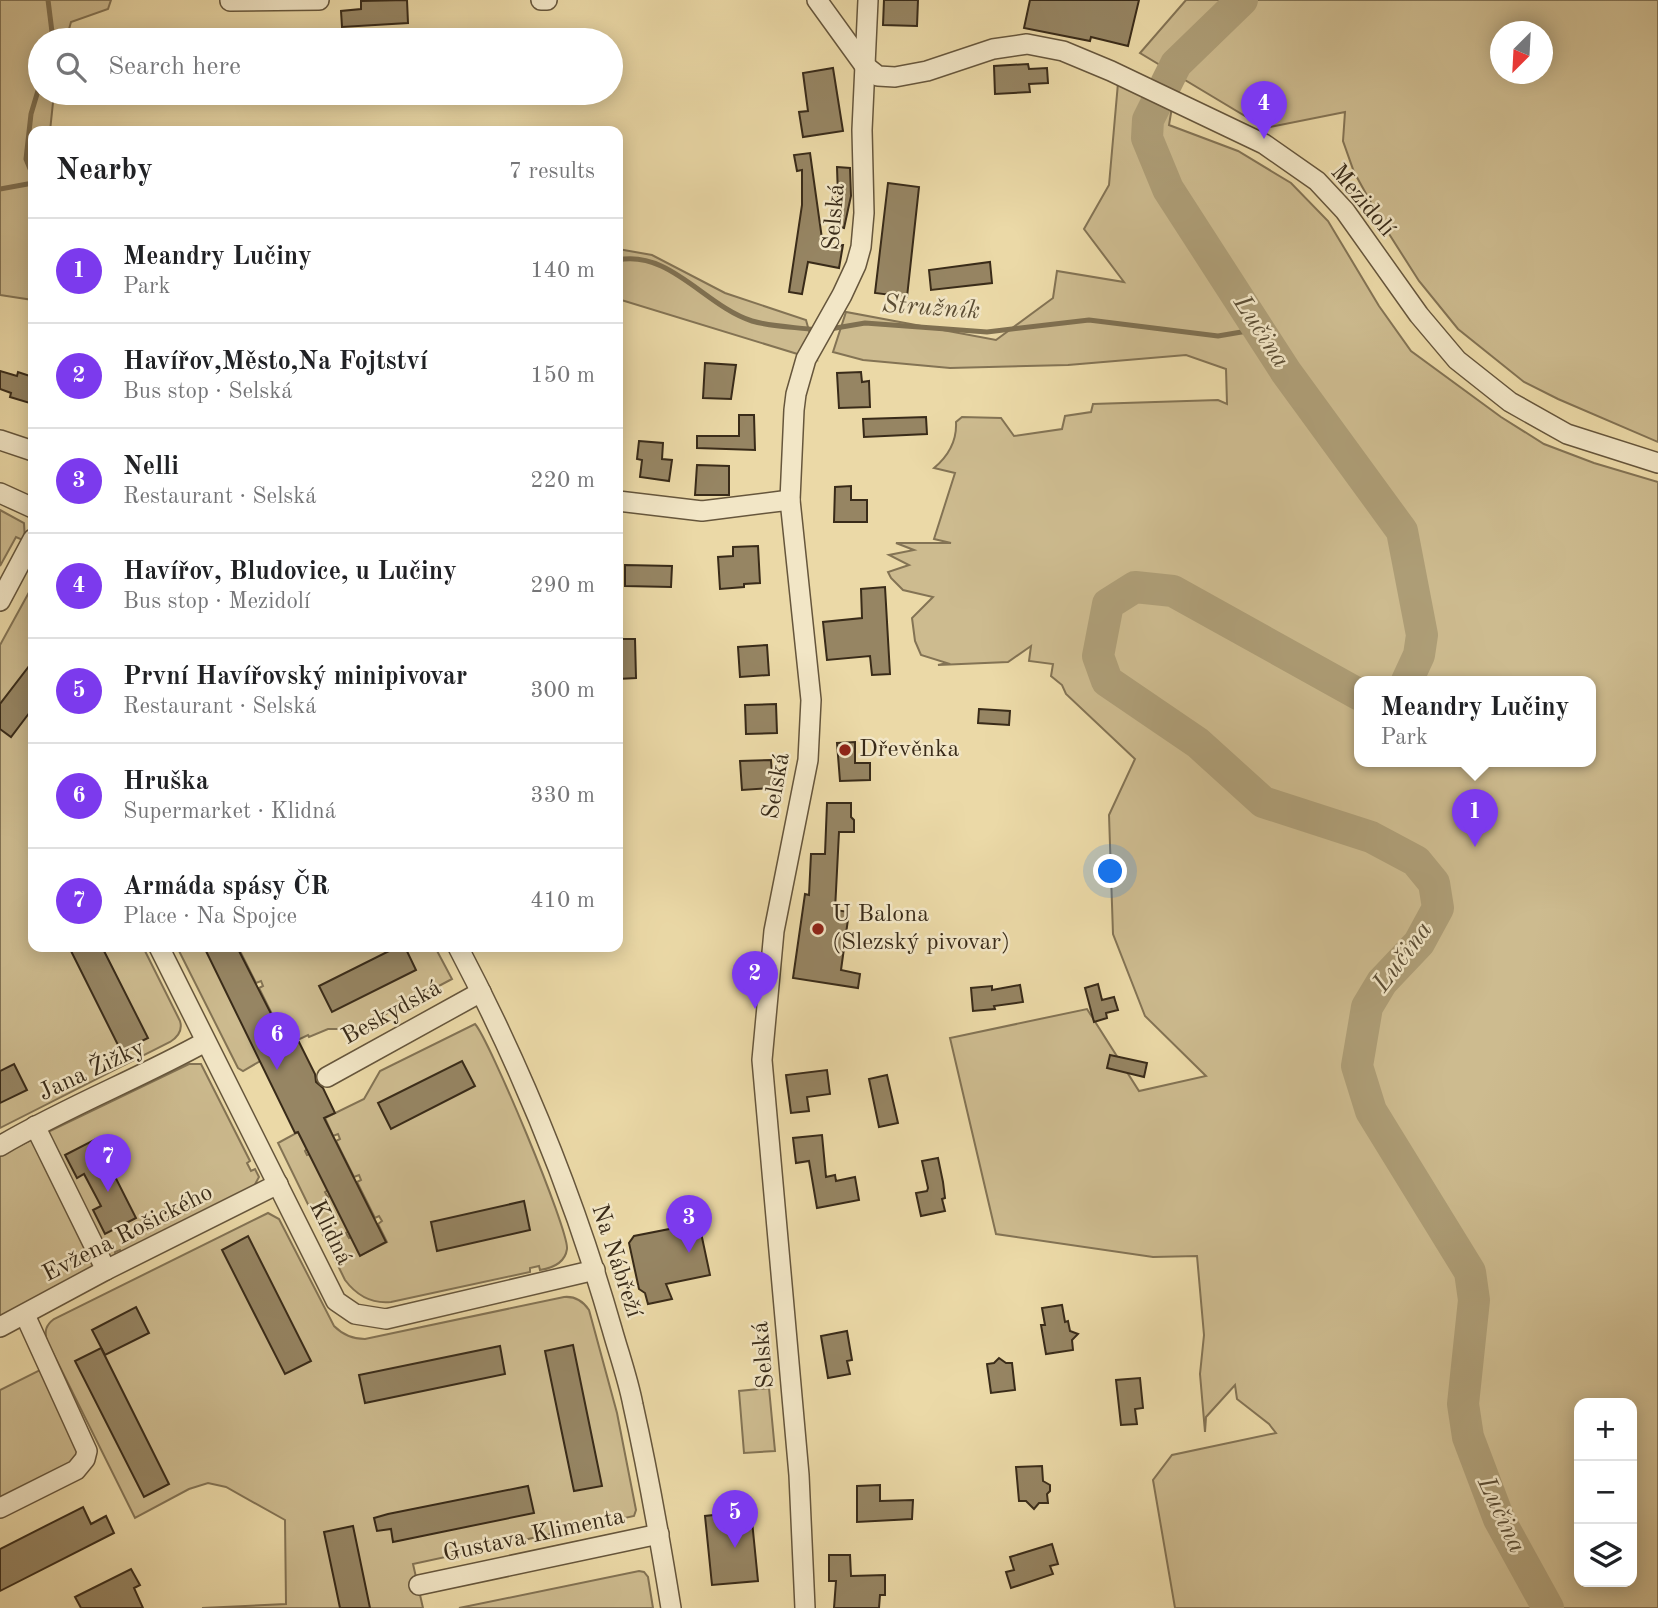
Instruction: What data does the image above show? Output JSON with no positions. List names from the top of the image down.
{
  "streets": {
    "street": [
      "Mezidolí",
      "Selská",
      "Beskydská",
      "Jana Žižky",
      "Klidná",
      "Evžena Rošického",
      "Na Nábřeží",
      "Gustava Klimenta"
    ]
  },
  "crossings": [
    ["Mezidolí", "Selská"],
    ["Beskydská", "Na Nábřeží"],
    ["Jana Žižky", "Klidná"],
    ["Klidná", "Evžena Rošického"],
    ["Klidná", "Na Nábřeží"],
    ["Na Nábřeží", "Gustava Klimenta"]
  ],
  "water": ["Stružník", "Lučina"],
  "places": ["Dřevěnka", "U Balona (Slezský pivovar)"],
  "north": "bottom left",
  "page": {
    "search": "Search here",
    "pins": [
      "4",
      "1",
      "2",
      "6",
      "7",
      "3",
      "5"
    ],
    "heading": ["Nearby", "7 results"],
    "list": [
      {
        "mark": "1",
        "name": "Meandry Lučiny",
        "note": "Park",
        "value": "140 m"
      },
      {
        "mark": "2",
        "name": "Havířov,Město,Na Fojtství",
        "note": "Bus stop · Selská",
        "value": "150 m"
      },
      {
        "mark": "3",
        "name": "Nelli",
        "note": "Restaurant · Selská",
        "value": "220 m"
      },
      {
        "mark": "4",
        "name": "Havířov, Bludovice, u Lučiny",
        "note": "Bus stop · Mezidolí",
        "value": "290 m"
      },
      {
        "mark": "5",
        "name": "První Havířovský minipivovar",
        "note": "Restaurant · Selská",
        "value": "300 m"
      },
      {
        "mark": "6",
        "name": "Hruška",
        "note": "Supermarket · Klidná",
        "value": "330 m"
      },
      {
        "mark": "7",
        "name": "Armáda spásy ČR",
        "note": "Place · Na Spojce",
        "value": "410 m"
      }
    ],
    "popup": ["Meandry Lučiny", "Park"],
    "map_buttons": ["+", "−"]
  }
}
